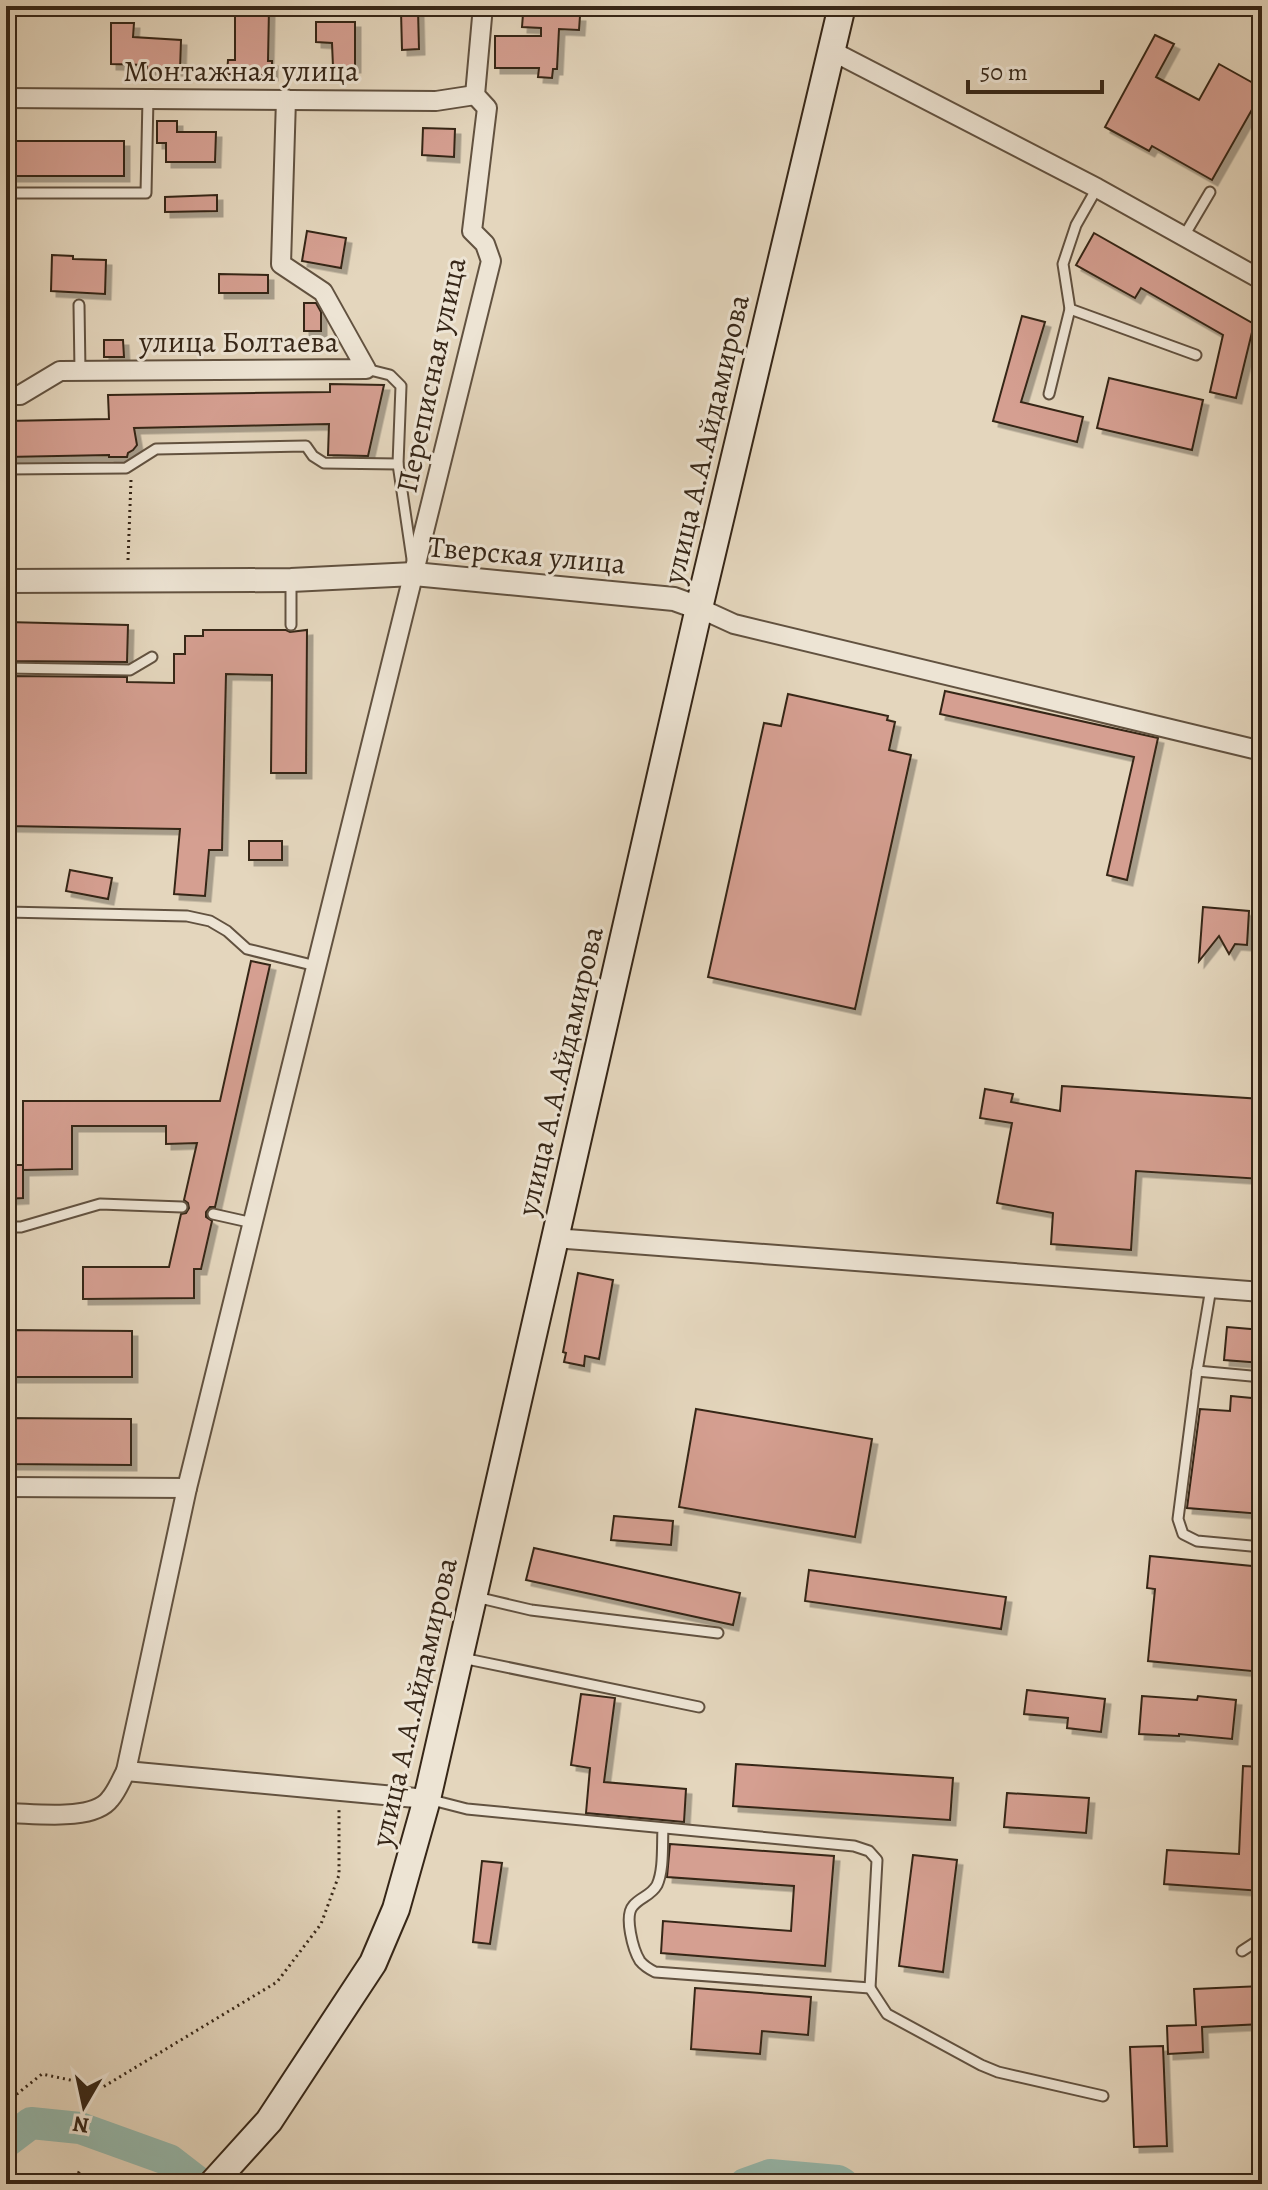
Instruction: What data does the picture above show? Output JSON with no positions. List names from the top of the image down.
{
  "streets": {
    "main road": ["улица А.А.Айдамирова"],
    "street": [
      "Монтажная улица",
      "улица Болтаева",
      "Переписная улица",
      "Тверская улица"
    ]
  },
  "crossings": [
    ["Монтажная улица", "улица Болтаева"],
    ["Монтажная улица", "Переписная улица"],
    ["Переписная улица", "Тверская улица"],
    ["улица А.А.Айдамирова", "Тверская улица"]
  ],
  "scale_bar": "50 m",
  "north": "bottom"
}
